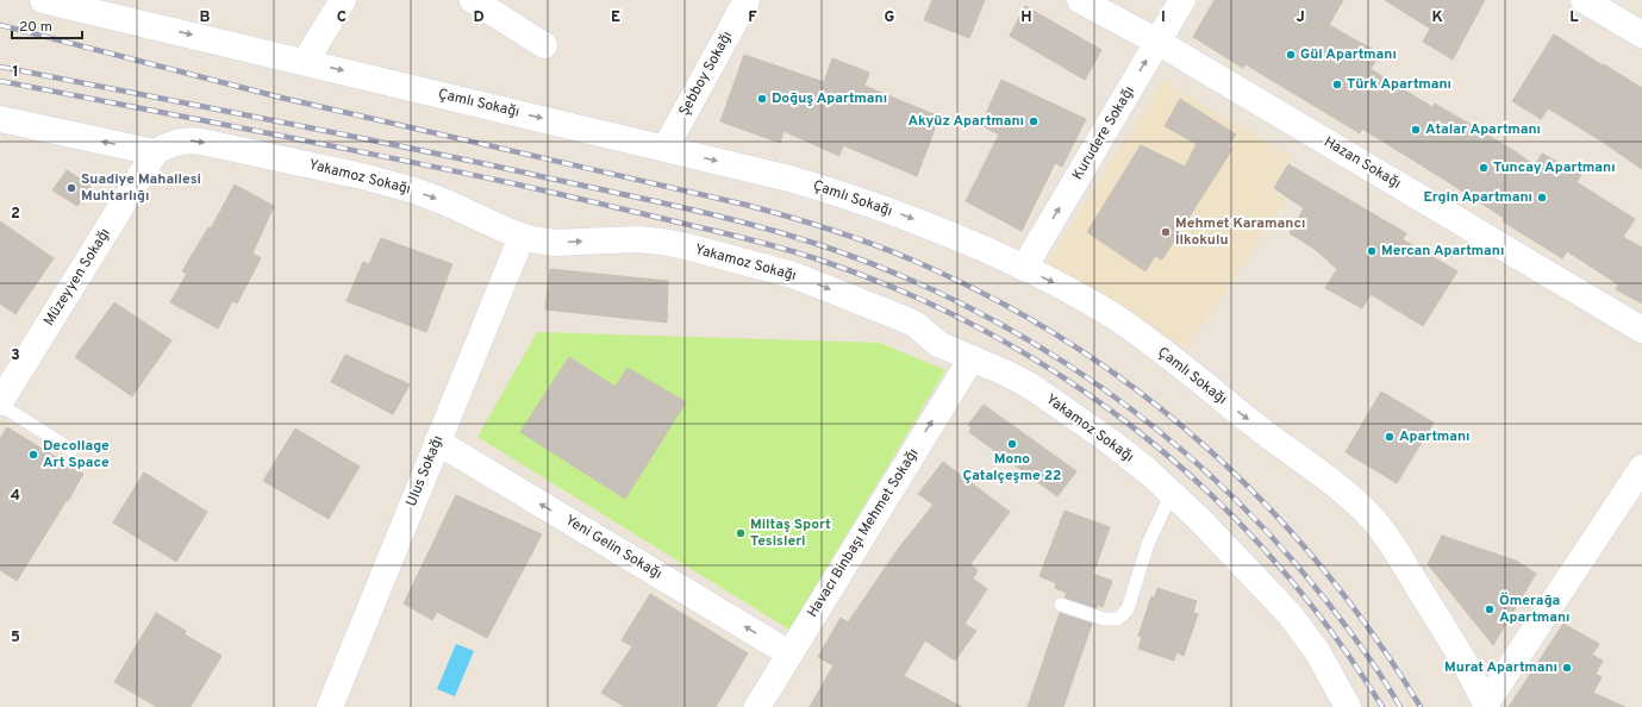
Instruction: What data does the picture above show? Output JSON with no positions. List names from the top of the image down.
{
  "streets": {
    "street": [
      "Şebboy Sokağı",
      "Çamlı Sokağı",
      "Kurudere Sokağı",
      "Hazan Sokağı",
      "Yakamoz Sokağı",
      "Müzeyyen Sokağı",
      "Ulus Sokağı",
      "Havacı Binbaşı Mehmet Sokağı",
      "Yeni Gelin Sokağı"
    ]
  },
  "crossings": [
    ["Şebboy Sokağı", "Çamlı Sokağı"],
    ["Çamlı Sokağı", "Kurudere Sokağı"],
    ["Kurudere Sokağı", "Hazan Sokağı"],
    ["Yakamoz Sokağı", "Müzeyyen Sokağı"],
    ["Yakamoz Sokağı", "Ulus Sokağı"],
    ["Yakamoz Sokağı", "Havacı Binbaşı Mehmet Sokağı"],
    ["Ulus Sokağı", "Yeni Gelin Sokağı"],
    ["Havacı Binbaşı Mehmet Sokağı", "Yeni Gelin Sokağı"]
  ],
  "one_way": [
    "Çamlı Sokağı",
    "Kurudere Sokağı",
    "Yakamoz Sokağı",
    "Havacı Binbaşı Mehmet Sokağı",
    "Yeni Gelin Sokağı"
  ],
  "places": [
    "Gül Apartmanı",
    "Türk Apartmanı",
    "Doğuş Apartmanı",
    "Akyüz Apartmanı",
    "Atalar Apartmanı",
    "Tuncay Apartmanı",
    "Suadiye Mahallesi Muhtarlığı",
    "Ergin Apartmanı",
    "Mehmet Karamancı İlkokulu",
    "Mercan Apartmanı",
    "Apartmanı",
    "Mono Çatalçeşme 22",
    "Decollage Art Space",
    "Miltaş Sport Tesisleri",
    "Ömerağa Apartmanı",
    "Murat Apartmanı"
  ],
  "scale_bar": "20 m",
  "grid": {
    "columns": [
      "B",
      "C",
      "D",
      "E",
      "F",
      "G",
      "H",
      "I",
      "J",
      "K",
      "L"
    ],
    "rows": [
      "1",
      "2",
      "3",
      "4",
      "5"
    ]
  }
}
